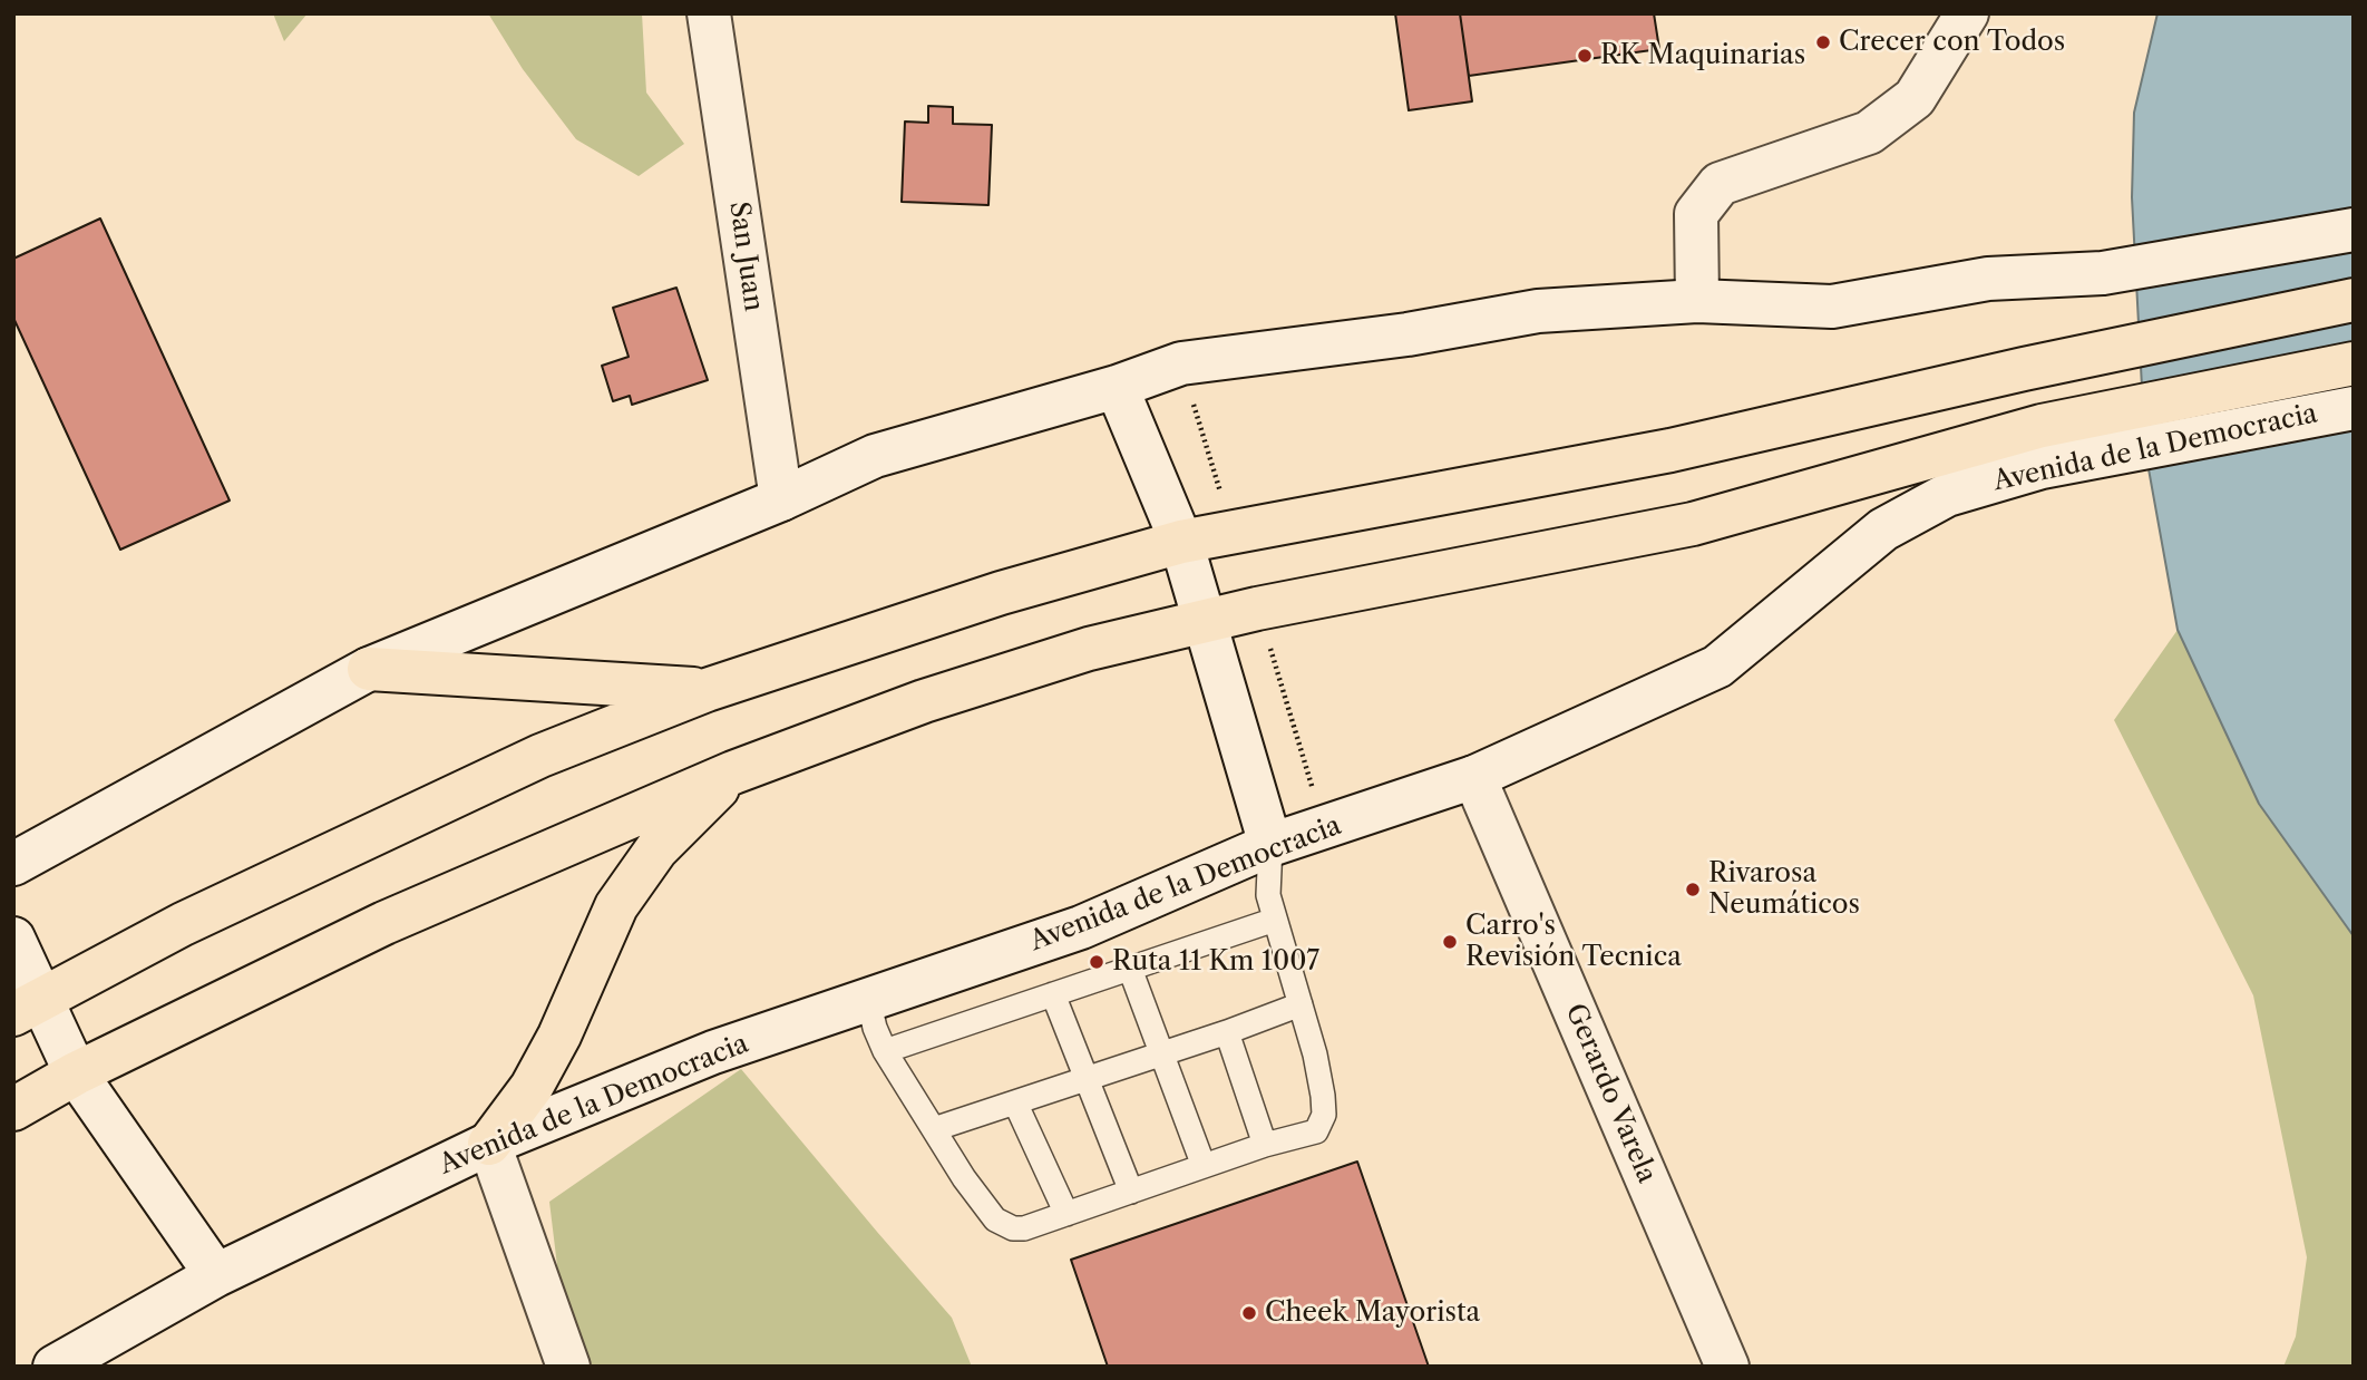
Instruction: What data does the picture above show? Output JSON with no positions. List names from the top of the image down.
{
  "streets": {
    "highway": ["Avenida de la Democracia"],
    "street": ["San Juan", "Gerardo Varela"]
  },
  "crossings": [
    ["Avenida de la Democracia", "Gerardo Varela"]
  ],
  "places": [
    "Crecer con Todos",
    "RK Maquinarias",
    "Rivarosa Neumáticos",
    "Carro's Revisión Tecnica",
    "Ruta 11 Km 1007",
    "Cheek Mayorista"
  ]
}
